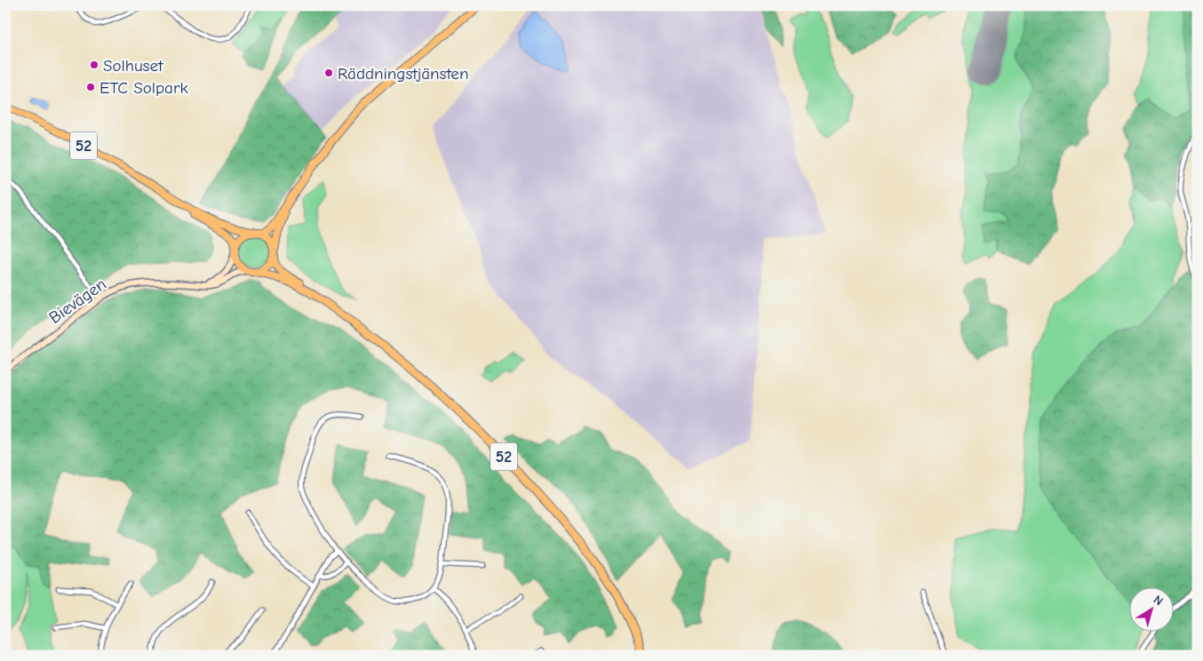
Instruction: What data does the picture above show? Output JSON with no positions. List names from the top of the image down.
{
  "streets": {
    "highway": ["52"],
    "street": ["Bievägen"]
  },
  "crossings": [
    ["52", "Bievägen"]
  ],
  "places": ["Solhuset", "Räddningstjänsten", "ETC Solpark"],
  "north": "top right"
}
